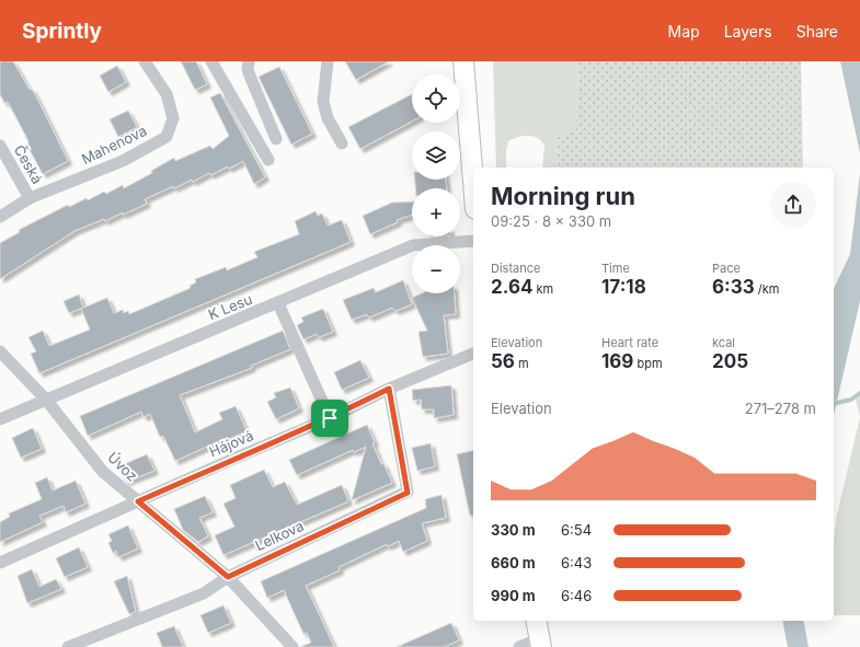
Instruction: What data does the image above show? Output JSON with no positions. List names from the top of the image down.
{
  "streets": {
    "street": [
      "Mahenova",
      "Česká",
      "K Lesu",
      "Hájová",
      "Úvoz",
      "Lelkova"
    ]
  },
  "crossings": [
    ["Mahenova", "Česká"],
    ["K Lesu", "Úvoz"],
    ["Hájová", "Úvoz"],
    ["Hájová", "Lelkova"],
    ["Úvoz", "Lelkova"]
  ],
  "page": {
    "header": "Sprintly",
    "nav": ["Map", "Layers", "Share"],
    "map_buttons": ["+", "−"],
    "heading": ["Morning run", "09:25 · 8 × 330 m"],
    "stats": [
      ["Distance", "2.64 km"],
      ["Time", "17:18"],
      ["Pace", "6:33 /km"],
      ["Elevation", "56 m"],
      ["Heart rate", "169 bpm"],
      ["kcal", "205"]
    ],
    "chart": ["Elevation", "271–278 m"],
    "list": [
      {
        "name": "330 m",
        "note": "6:54"
      },
      {
        "name": "660 m",
        "note": "6:43"
      },
      {
        "name": "990 m",
        "note": "6:46"
      }
    ]
  }
}
